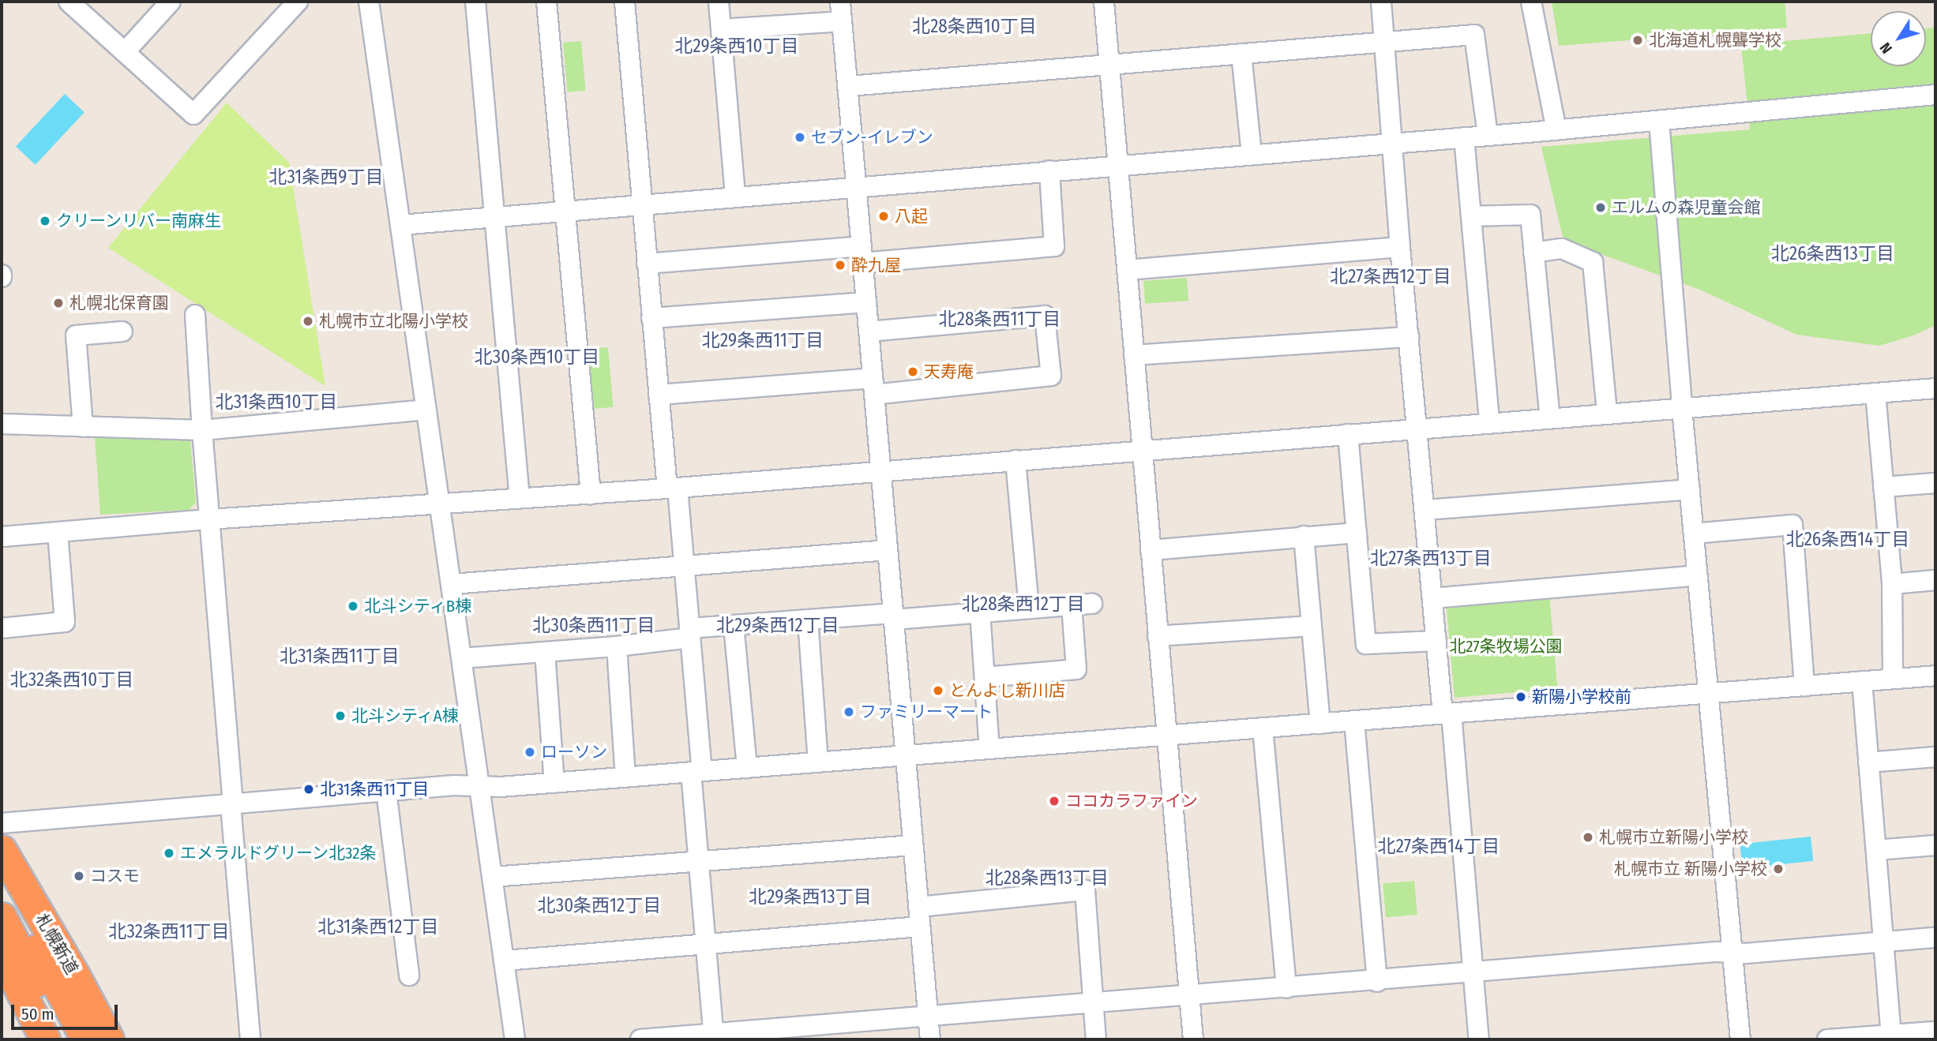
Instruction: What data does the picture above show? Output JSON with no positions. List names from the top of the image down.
{
  "streets": {
    "highway": ["札幌新道"]
  },
  "districts": [
    "北28条西10丁目",
    "北29条西10丁目",
    "北31条西9丁目",
    "北26条西13丁目",
    "北27条西12丁目",
    "北28条西11丁目",
    "北29条西11丁目",
    "北30条西10丁目",
    "北31条西10丁目",
    "北26条西14丁目",
    "北27条西13丁目",
    "北28条西12丁目",
    "北30条西11丁目",
    "北29条西12丁目",
    "北31条西11丁目",
    "北32条西10丁目",
    "北27条西14丁目",
    "北28条西13丁目",
    "北29条西13丁目",
    "北30条西12丁目",
    "北31条西12丁目",
    "北32条西11丁目"
  ],
  "parks": ["北27条牧場公園"],
  "places": [
    "北海道札幌聾学校",
    "セブン-イレブン",
    "エルムの森児童会館",
    "八起",
    "クリーンリバー南麻生",
    "酔九屋",
    "札幌北保育園",
    "札幌市立北陽小学校",
    "天寿庵",
    "北斗シティB棟",
    "とんよし新川店",
    "新陽小学校前",
    "ファミリーマート",
    "北斗シティA棟",
    "ローソン",
    "北31条西11丁目",
    "ココカラファイン",
    "札幌市立新陽小学校",
    "エメラルドグリーン北32条",
    "札幌市立 新陽小学校",
    "コスモ"
  ],
  "scale_bar": "50 m",
  "north": "bottom left"
}
